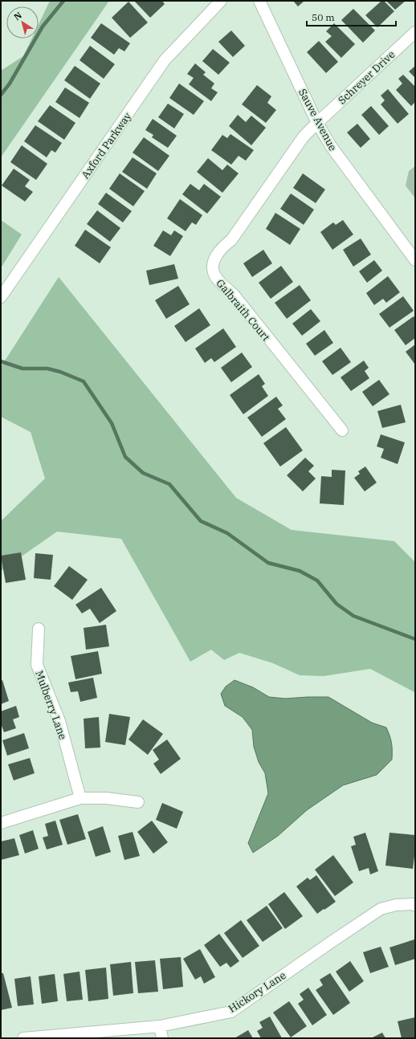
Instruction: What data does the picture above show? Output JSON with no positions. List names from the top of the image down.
{
  "streets": {
    "street": [
      "Schreyer Drive",
      "Sauve Avenue",
      "Axford Parkway",
      "Galbraith Court",
      "Mulberry Lane",
      "Hickory Lane"
    ]
  },
  "crossings": [
    ["Schreyer Drive", "Sauve Avenue"],
    ["Schreyer Drive", "Galbraith Court"],
    ["Sauve Avenue", "Galbraith Court"]
  ],
  "scale_bar": "50 m",
  "north": "top left"
}
